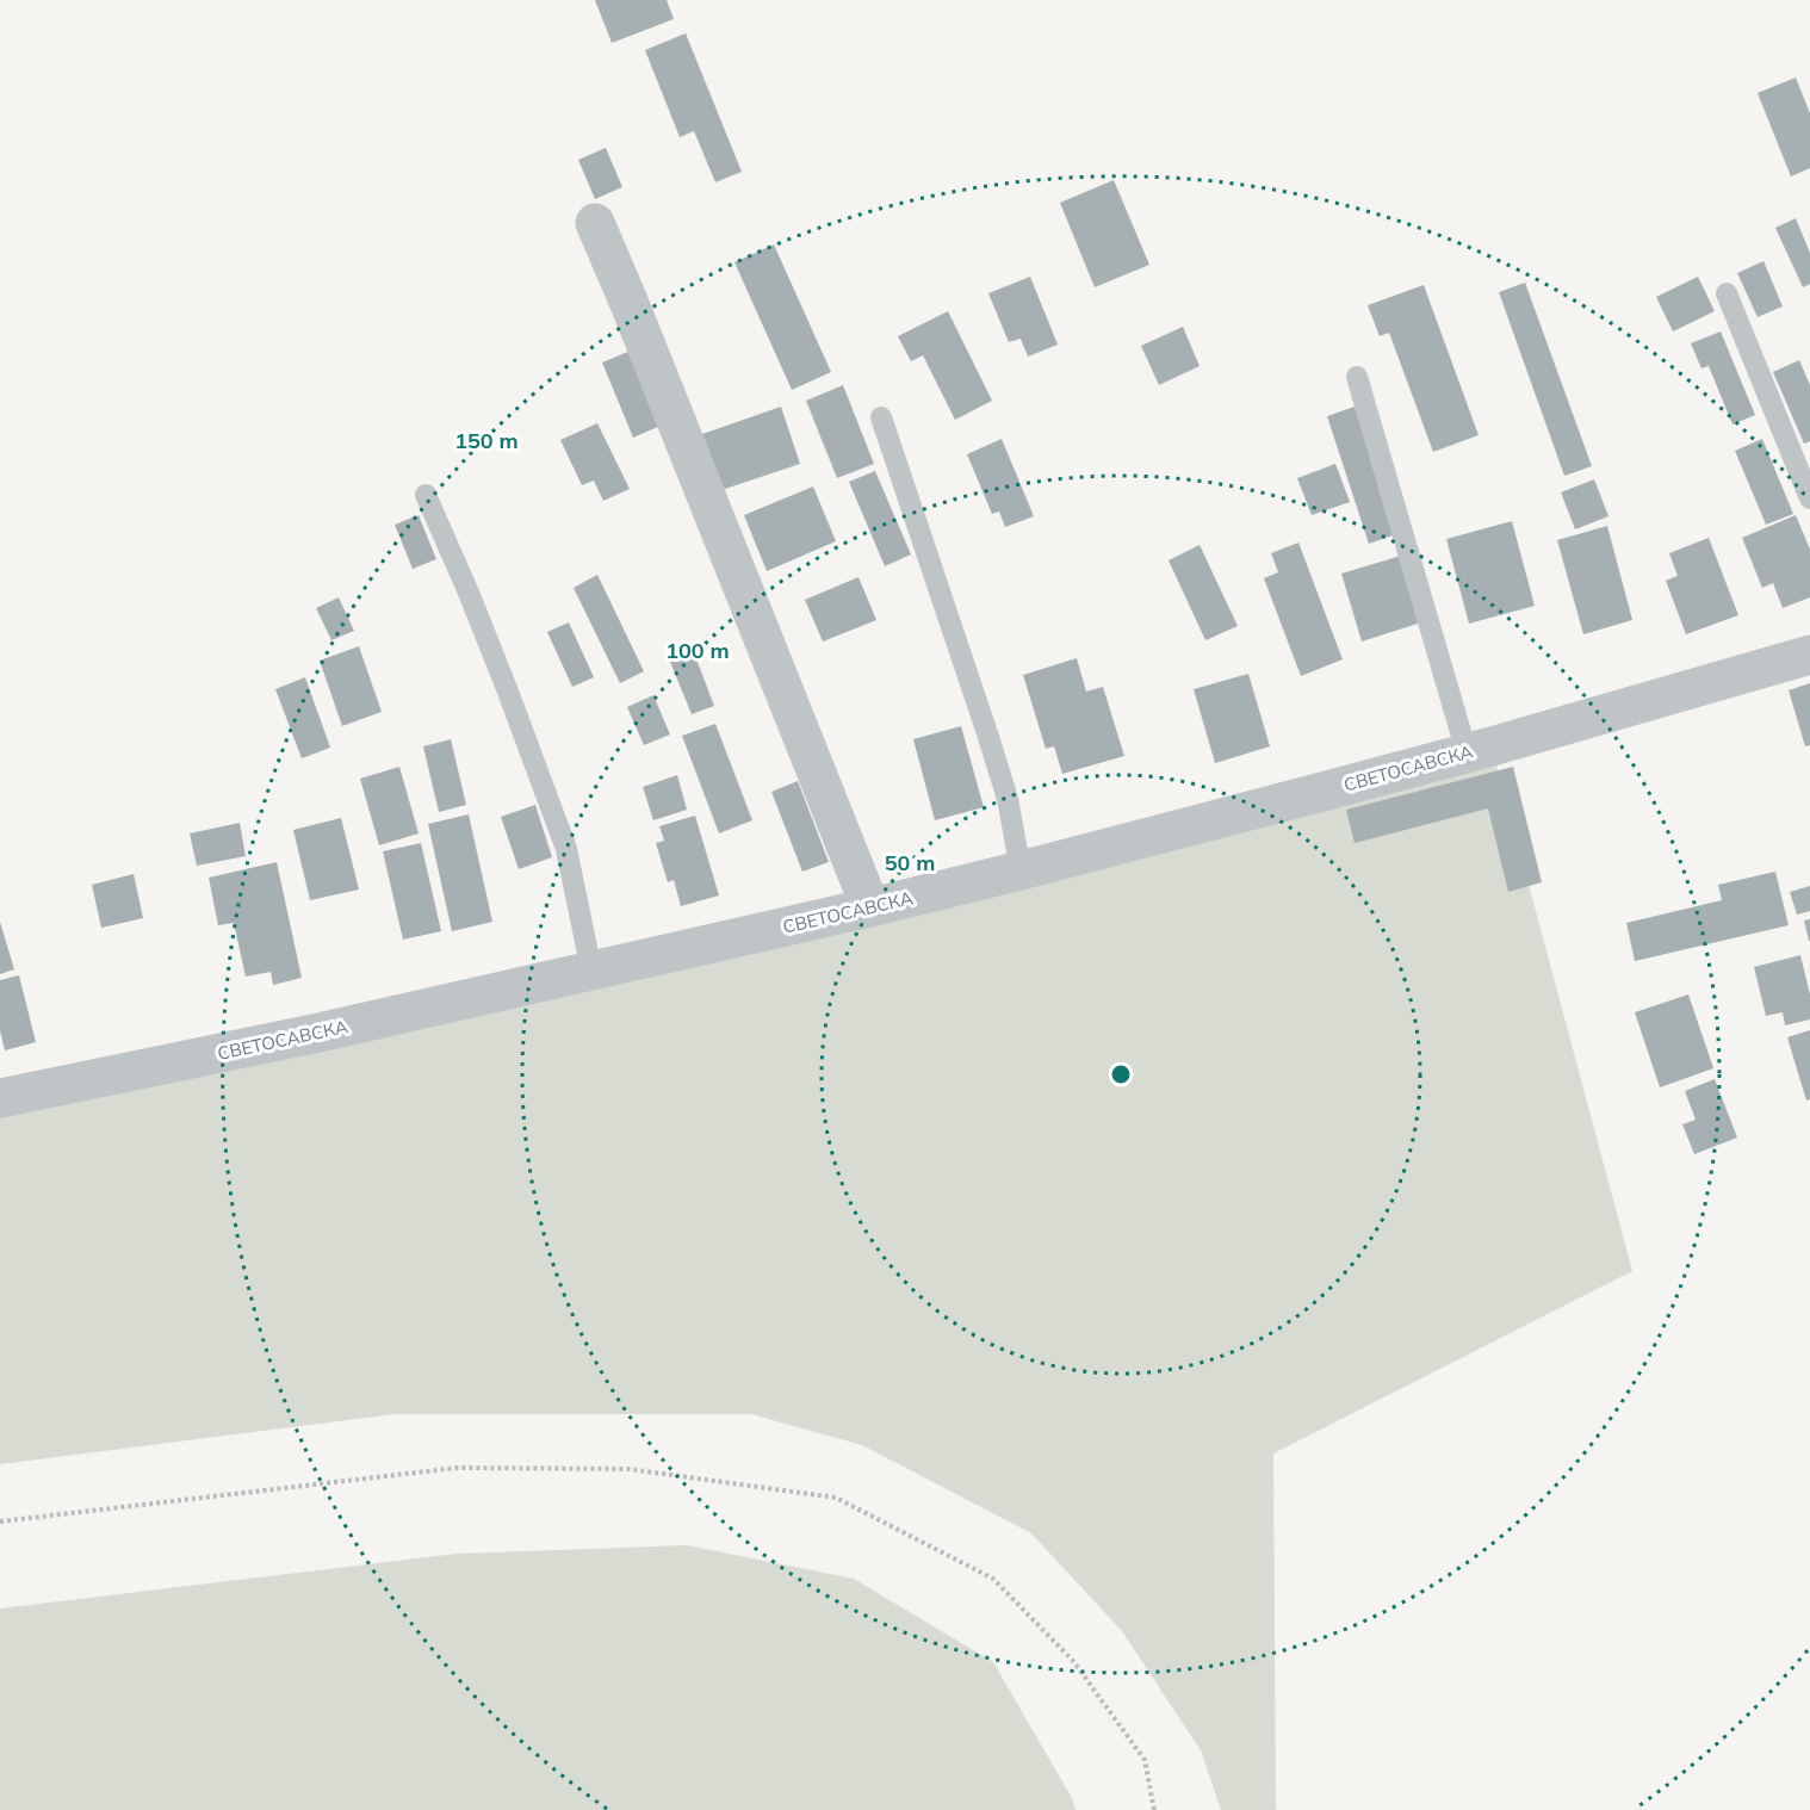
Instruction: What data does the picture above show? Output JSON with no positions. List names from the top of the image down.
{
  "streets": {
    "street": ["СВЕТОСАВСКА"]
  },
  "rings": ["150 m", "100 m", "50 m"]
}
